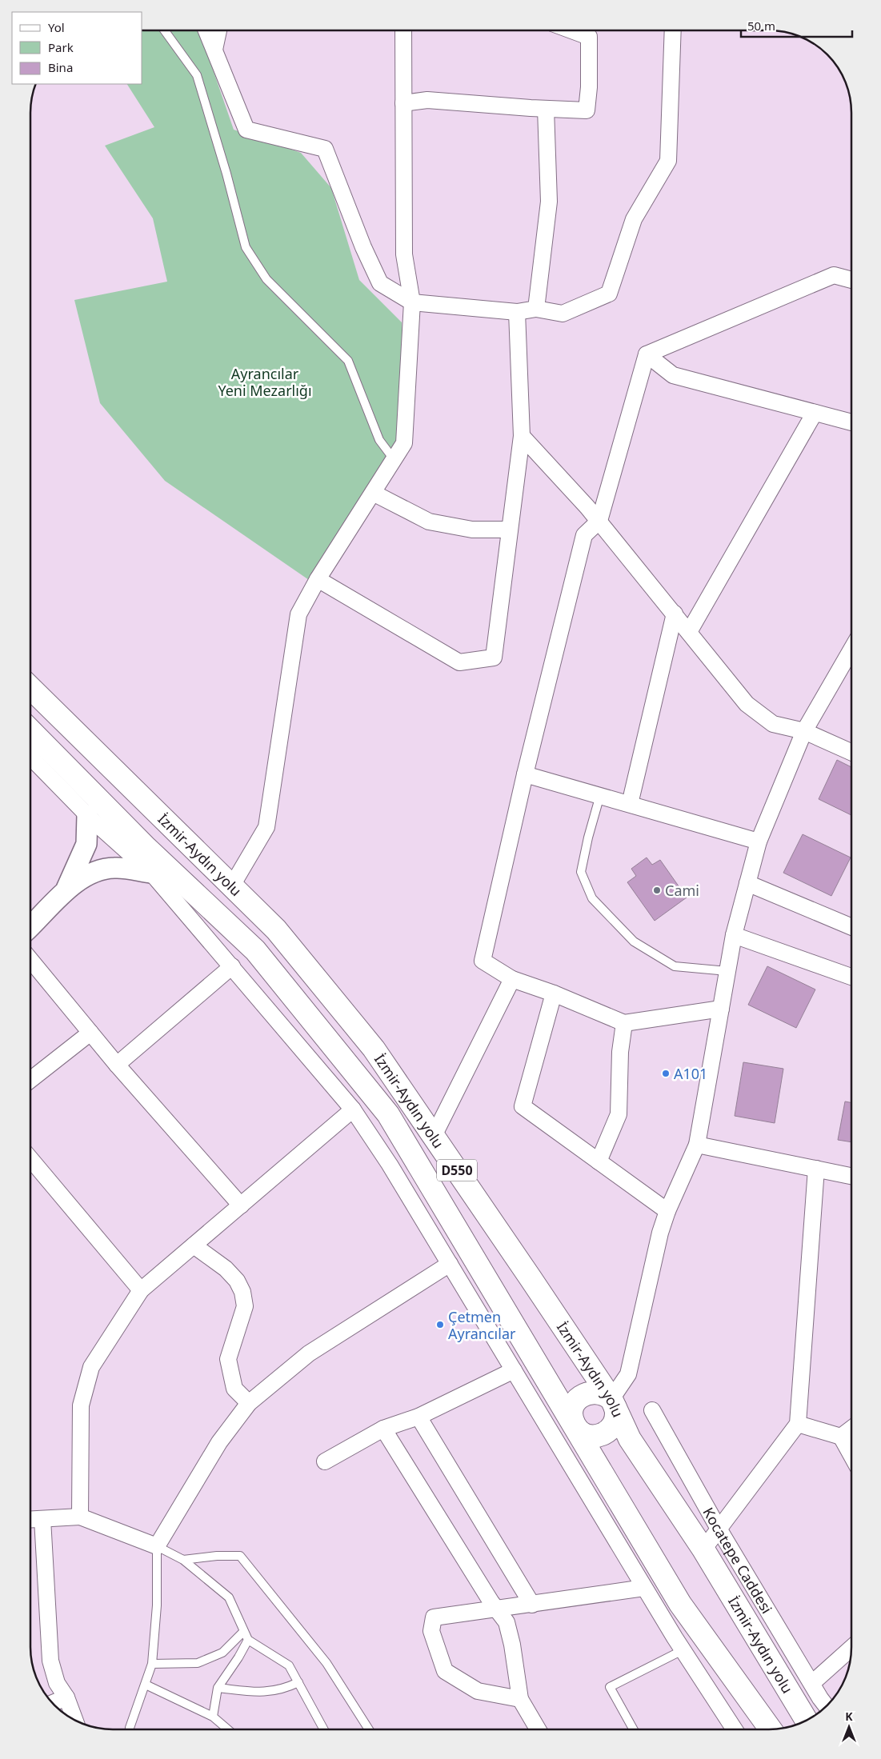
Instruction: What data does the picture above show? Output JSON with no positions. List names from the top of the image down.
{
  "streets": {
    "highway": ["İzmir-Aydın yolu", "D550"],
    "street": ["Kocatepe Caddesi"]
  },
  "parks": ["Ayrancılar Yeni Mezarlığı"],
  "places": ["Cami", "A101", "Çetmen Ayrancılar"],
  "legend": ["Yol", "Park", "Bina"],
  "scale_bar": "50 m",
  "north": "top"
}
